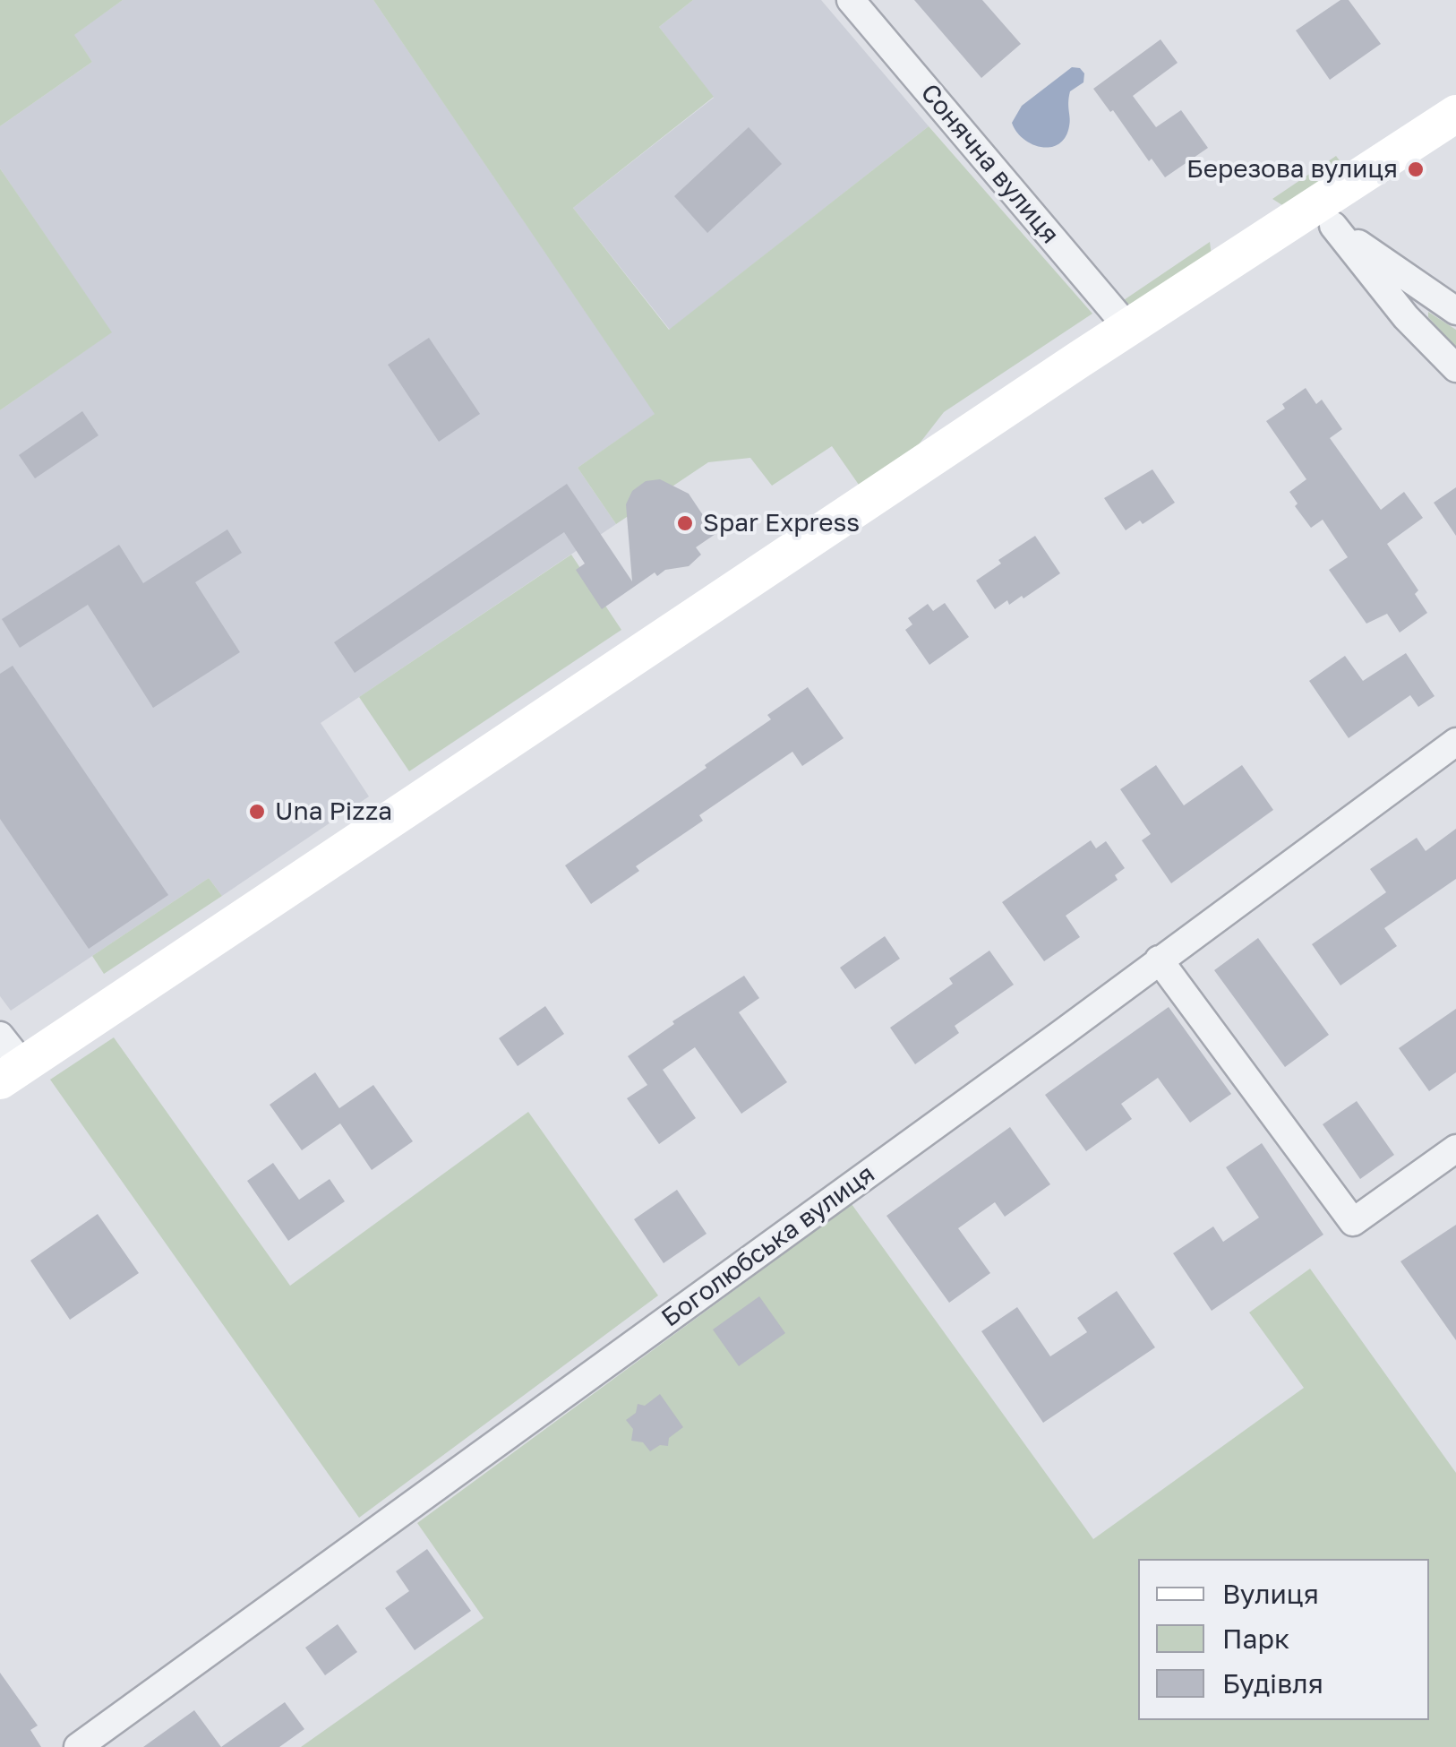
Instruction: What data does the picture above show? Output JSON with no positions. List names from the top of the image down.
{
  "streets": {
    "street": ["Сонячна вулиця", "Боголюбська вулиця"]
  },
  "places": ["Березова вулиця", "Spar Express", "Una Pizza"],
  "legend": ["Вулиця", "Парк", "Будівля"]
}
